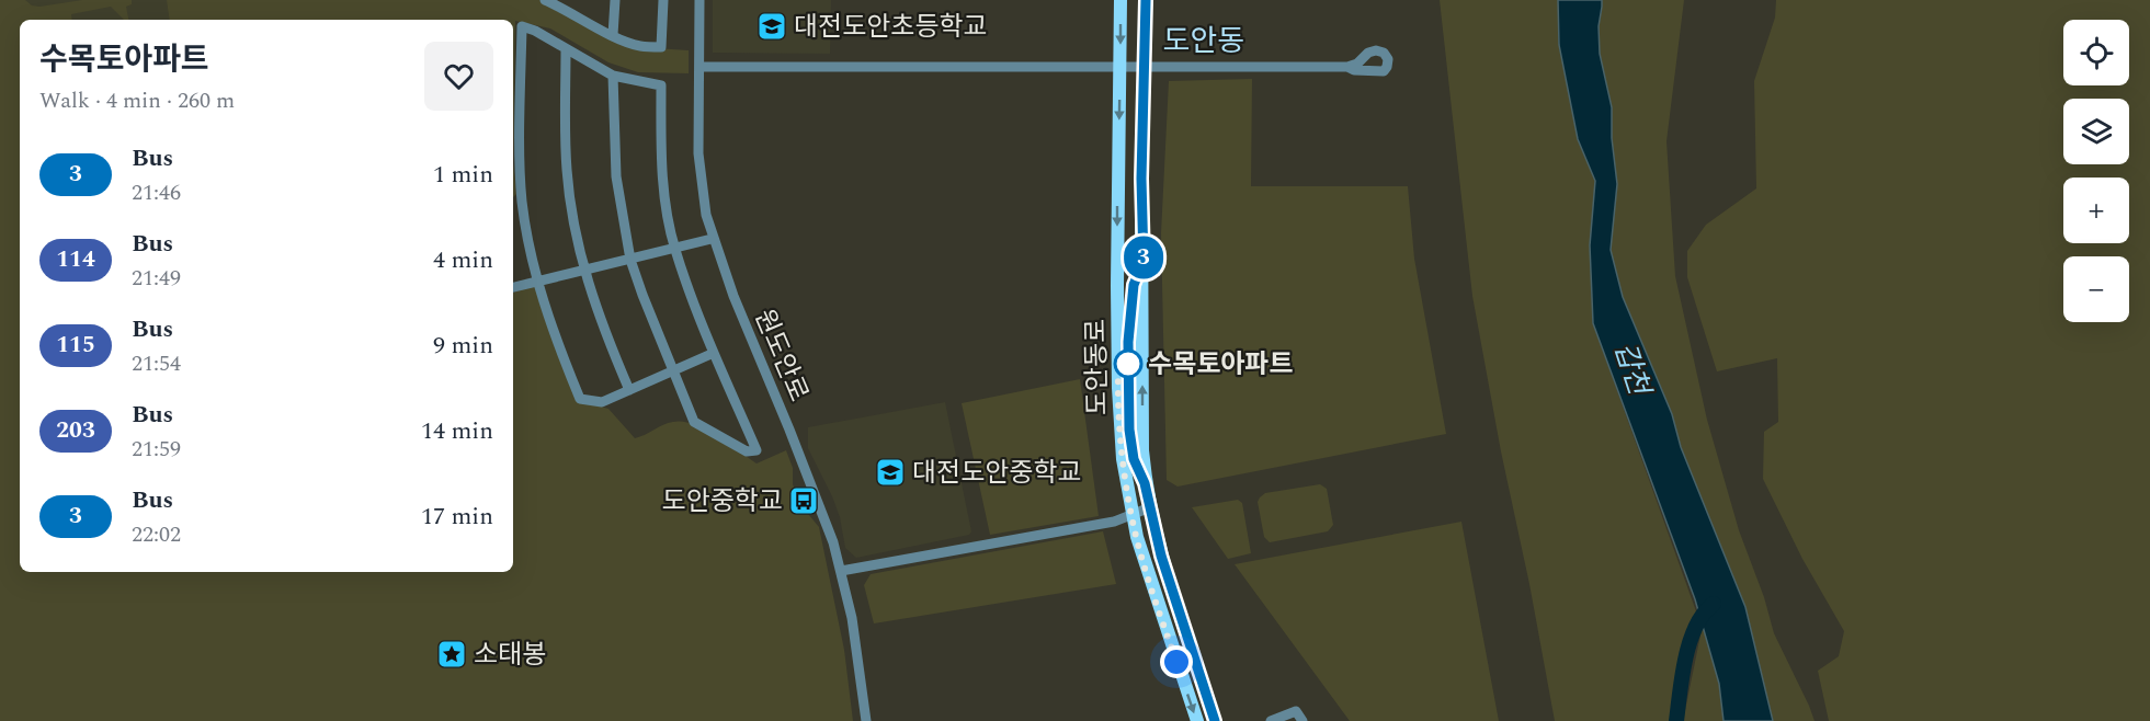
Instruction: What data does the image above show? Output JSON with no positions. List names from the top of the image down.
{
  "streets": {
    "main road": ["도안동로"],
    "street": ["원도안로"]
  },
  "districts": ["도안동"],
  "water": ["갑천"],
  "places": {
    "school or university": ["대전도안초등학교", "대전도안중학교"],
    "other": ["수목토아파트"],
    "bus stop": ["도안중학교"],
    "place": ["소태봉"]
  },
  "lines": ["bus line 3"],
  "page": {
    "on_map": "3",
    "map_buttons": ["+", "−"],
    "heading": ["수목토아파트", "Walk · 4 min · 260 m"],
    "list": [
      {
        "mark": "3",
        "name": "Bus",
        "note": "21:46",
        "value": "1 min"
      },
      {
        "mark": "114",
        "name": "Bus",
        "note": "21:49",
        "value": "4 min"
      },
      {
        "mark": "115",
        "name": "Bus",
        "note": "21:54",
        "value": "9 min"
      },
      {
        "mark": "203",
        "name": "Bus",
        "note": "21:59",
        "value": "14 min"
      },
      {
        "mark": "3",
        "name": "Bus",
        "note": "22:02",
        "value": "17 min"
      }
    ]
  }
}
